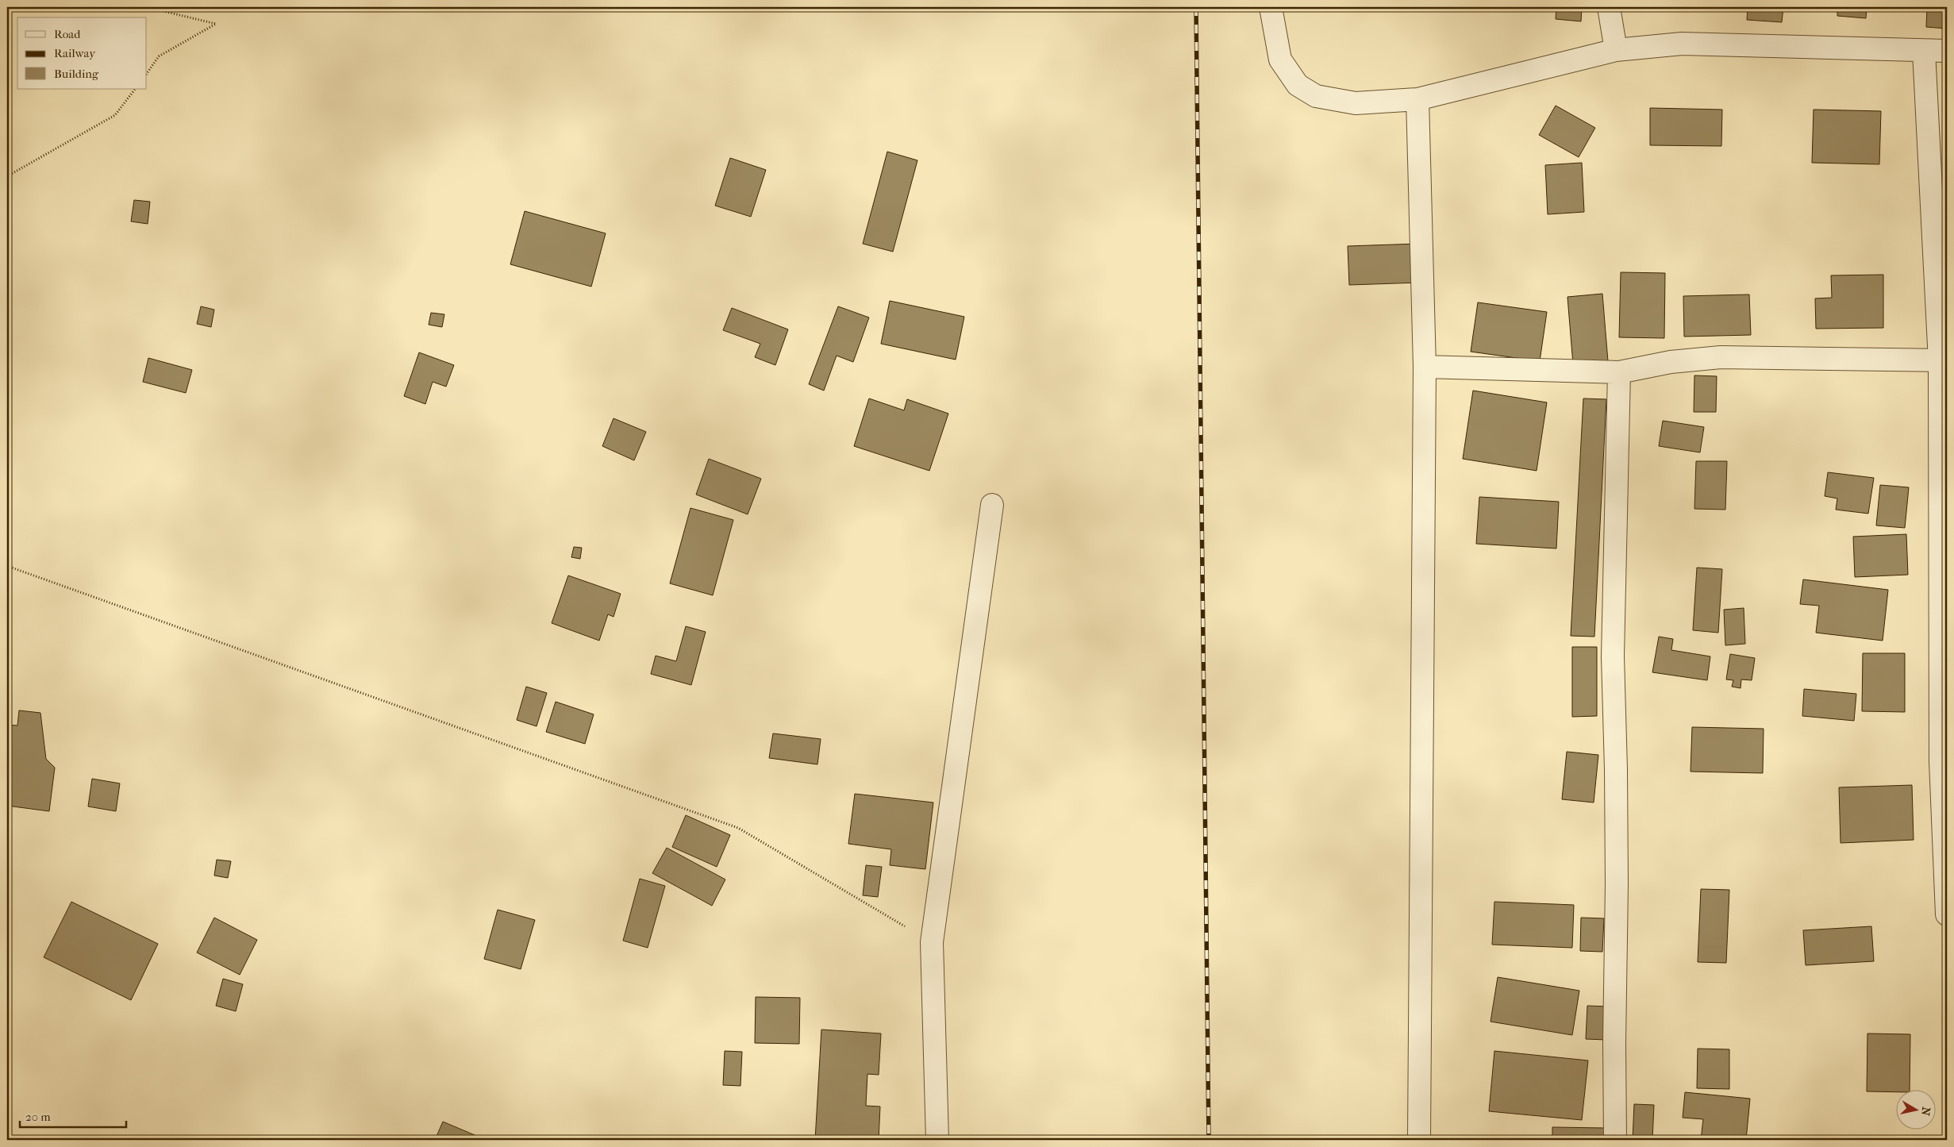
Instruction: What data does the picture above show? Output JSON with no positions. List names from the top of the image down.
{
  "legend": ["Road", "Railway", "Building"],
  "scale_bar": "20 m",
  "north": "right"
}
